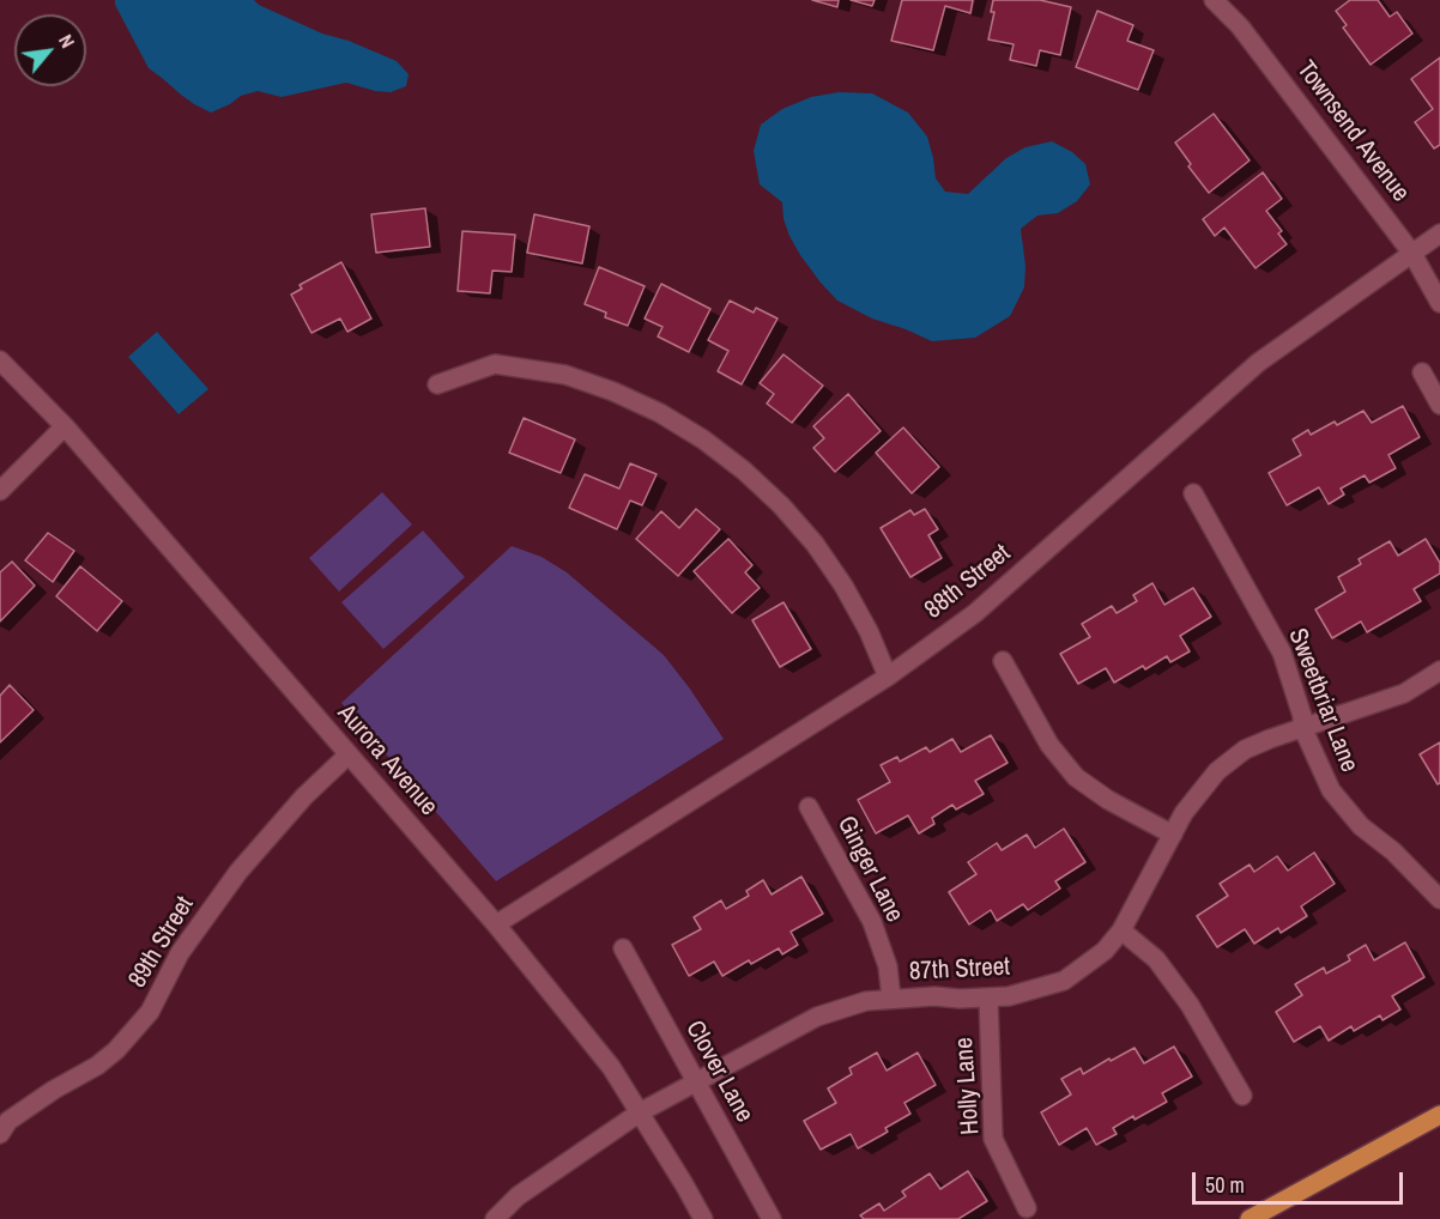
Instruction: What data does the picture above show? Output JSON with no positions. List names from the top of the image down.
{
  "streets": {
    "street": [
      "Townsend Avenue",
      "88th Street",
      "Sweetbriar Lane",
      "Aurora Avenue",
      "Ginger Lane",
      "89th Street",
      "87th Street",
      "Clover Lane",
      "Holly Lane"
    ]
  },
  "crossings": [
    ["Townsend Avenue", "88th Street"],
    ["88th Street", "Aurora Avenue"],
    ["Sweetbriar Lane", "87th Street"],
    ["Aurora Avenue", "89th Street"],
    ["Aurora Avenue", "87th Street"],
    ["Ginger Lane", "87th Street"],
    ["87th Street", "Clover Lane"],
    ["87th Street", "Holly Lane"]
  ],
  "scale_bar": "50 m",
  "north": "top right"
}
